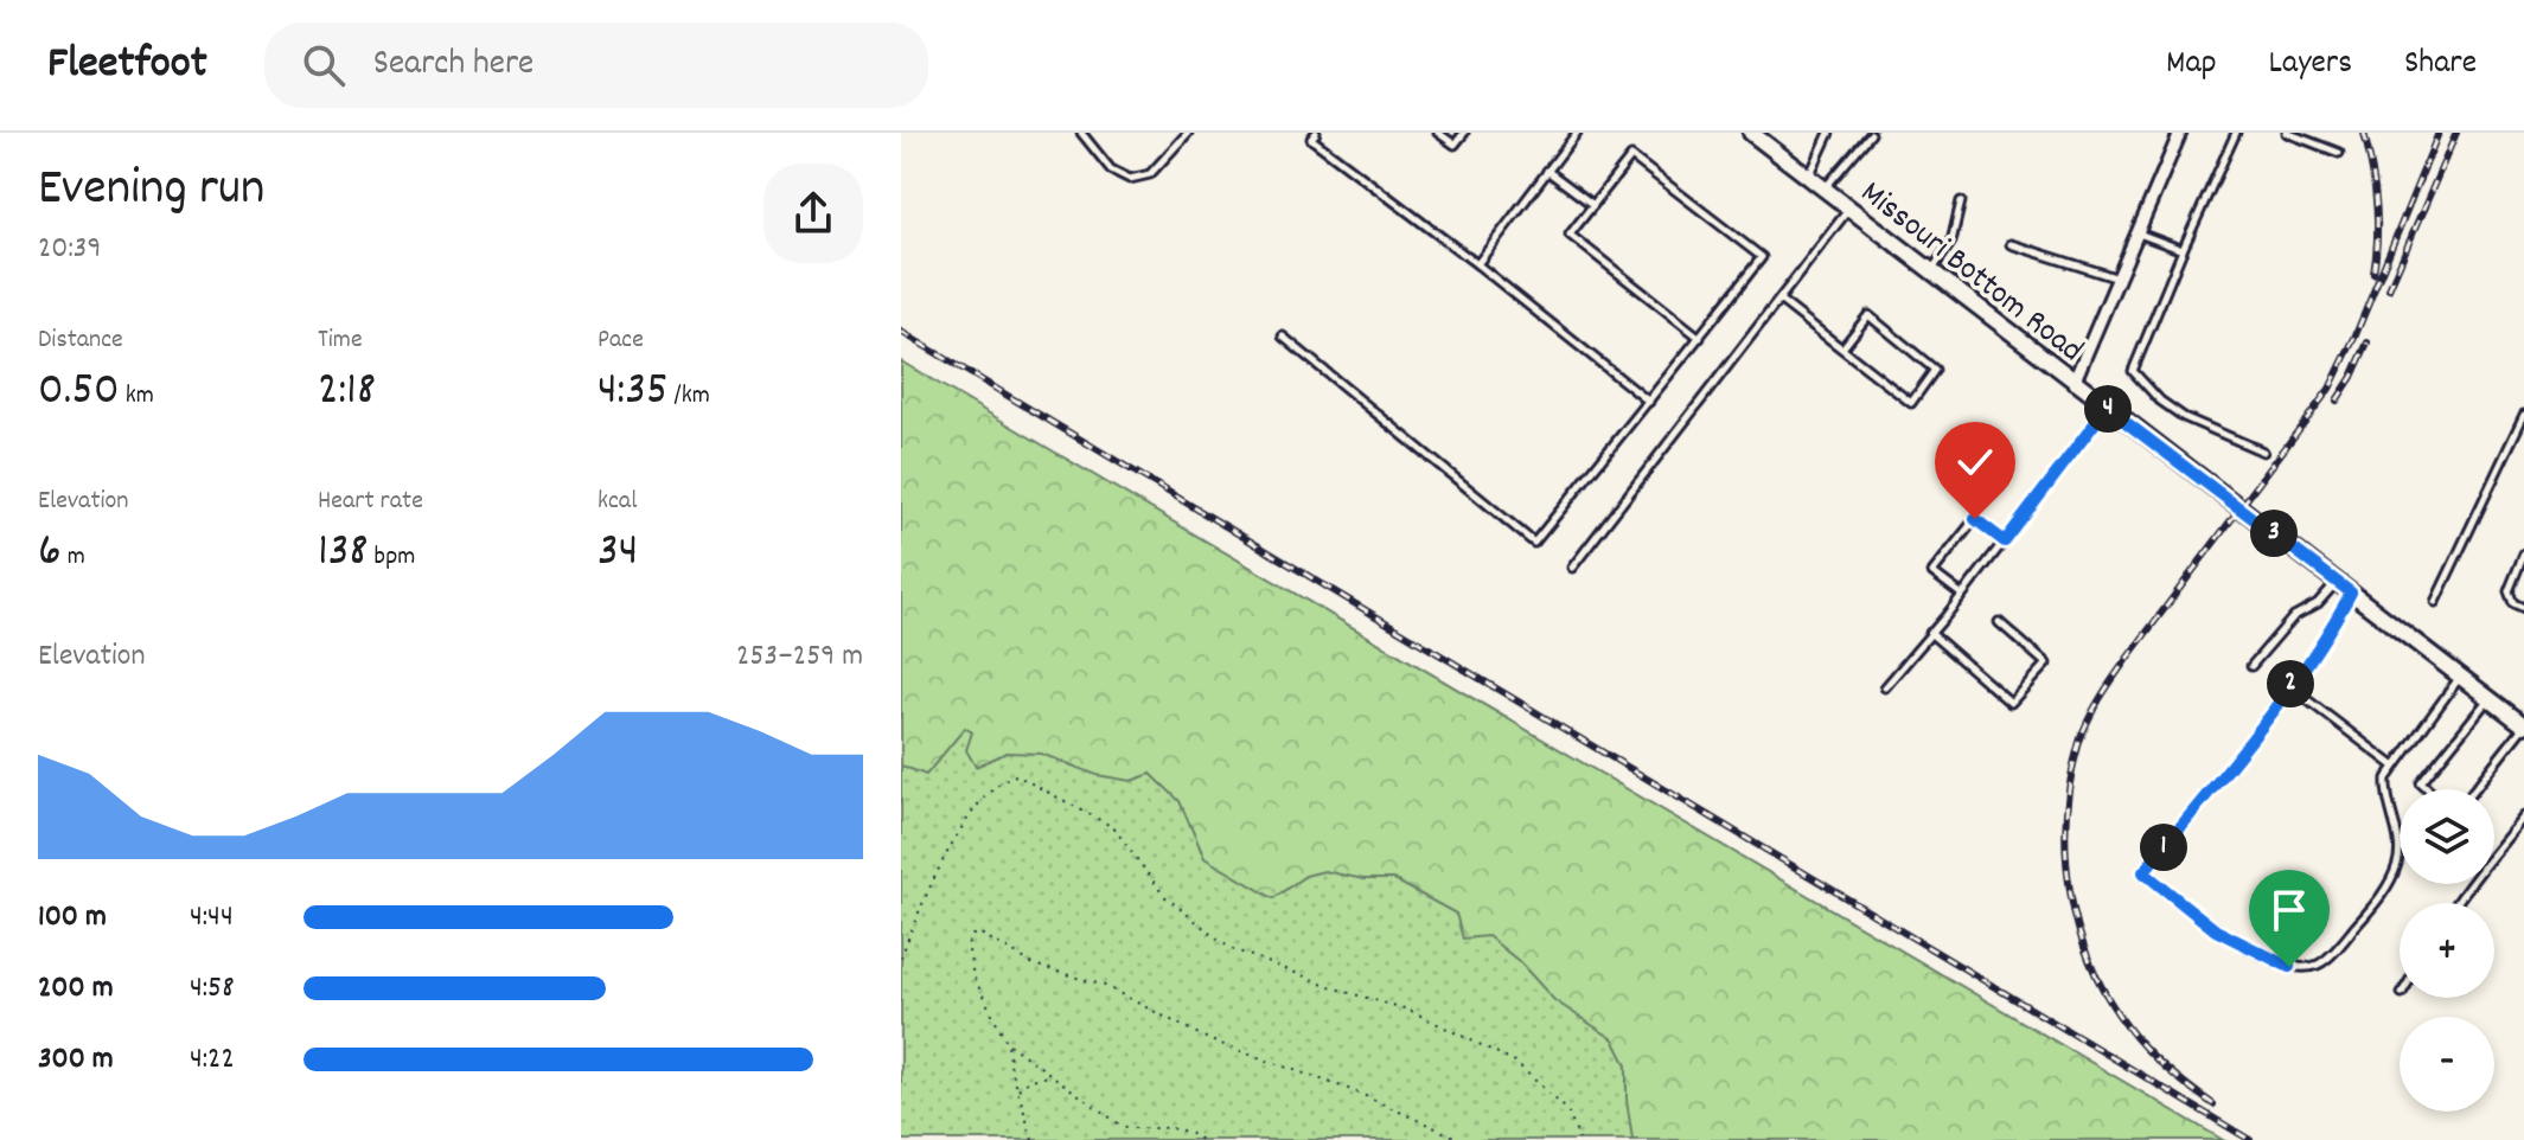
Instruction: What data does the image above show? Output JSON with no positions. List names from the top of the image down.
{
  "streets": {
    "street": ["Missouri Bottom Road"]
  },
  "page": {
    "header": "Fleetfoot",
    "search": "Search here",
    "nav": ["Map", "Layers", "Share"],
    "heading": ["Evening run", "20:39"],
    "stats": [
      ["Distance", "0.50 km"],
      ["Time", "2:18"],
      ["Pace", "4:35 /km"],
      ["Elevation", "6 m"],
      ["Heart rate", "138 bpm"],
      ["kcal", "34"]
    ],
    "pins": [
      "4",
      "3",
      "2",
      "1"
    ],
    "chart": ["Elevation", "253–259 m"],
    "map_buttons": ["+", "−"],
    "list": [
      {
        "name": "100 m",
        "note": "4:44"
      },
      {
        "name": "200 m",
        "note": "4:58"
      },
      {
        "name": "300 m",
        "note": "4:22"
      }
    ]
  }
}
